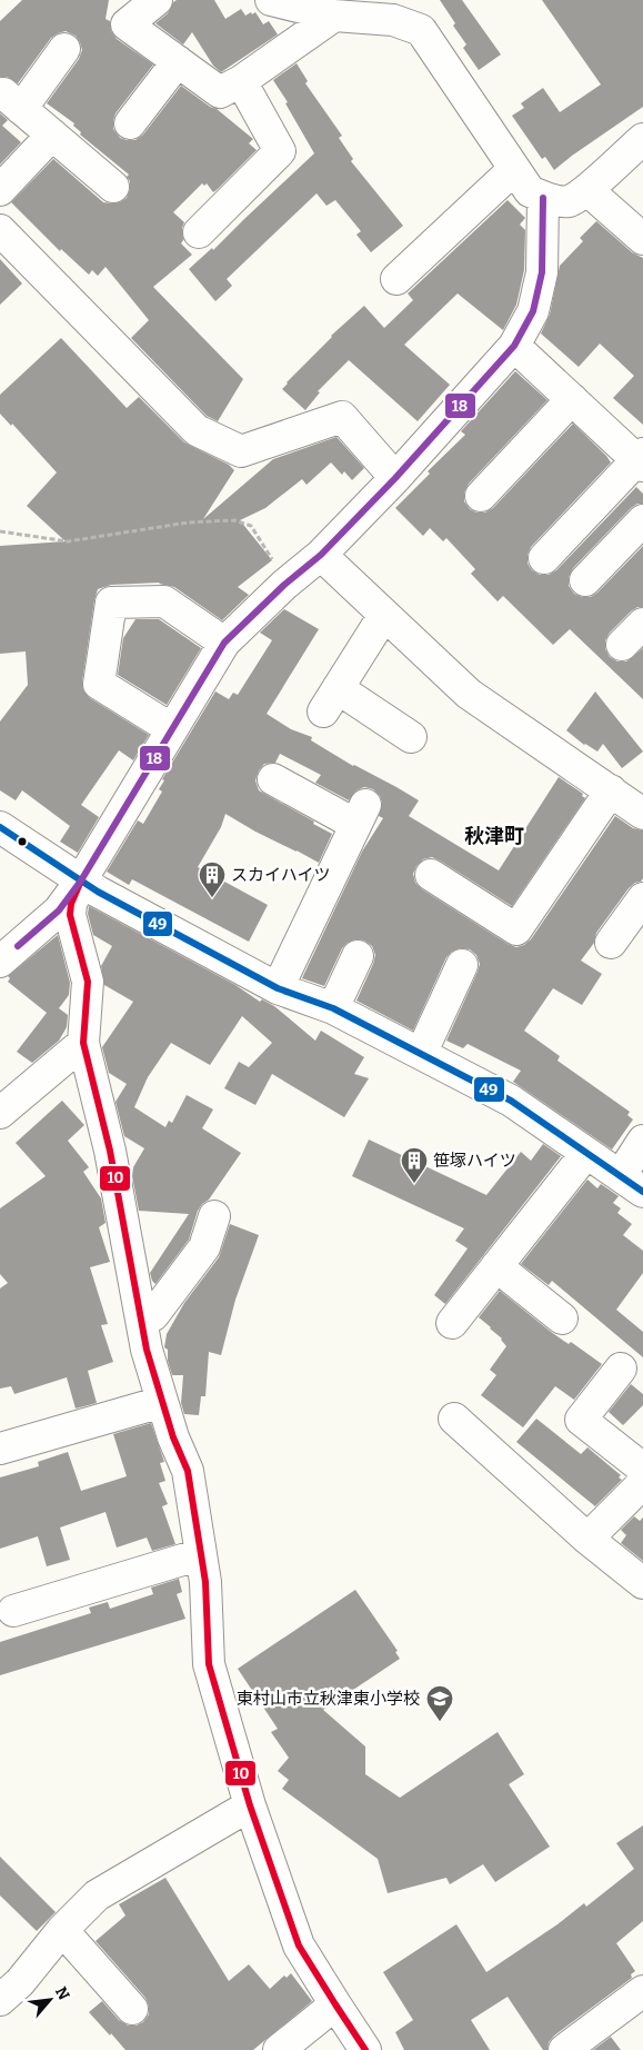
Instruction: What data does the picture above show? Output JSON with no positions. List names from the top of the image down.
{
  "districts": ["秋津町"],
  "places": {
    "building": ["スカイハイツ", "笹塚ハイツ"],
    "school or university": ["東村山市立秋津東小学校"]
  },
  "lines": ["transit line 18", "transit line 49", "transit line 10"],
  "north": "top right"
}
